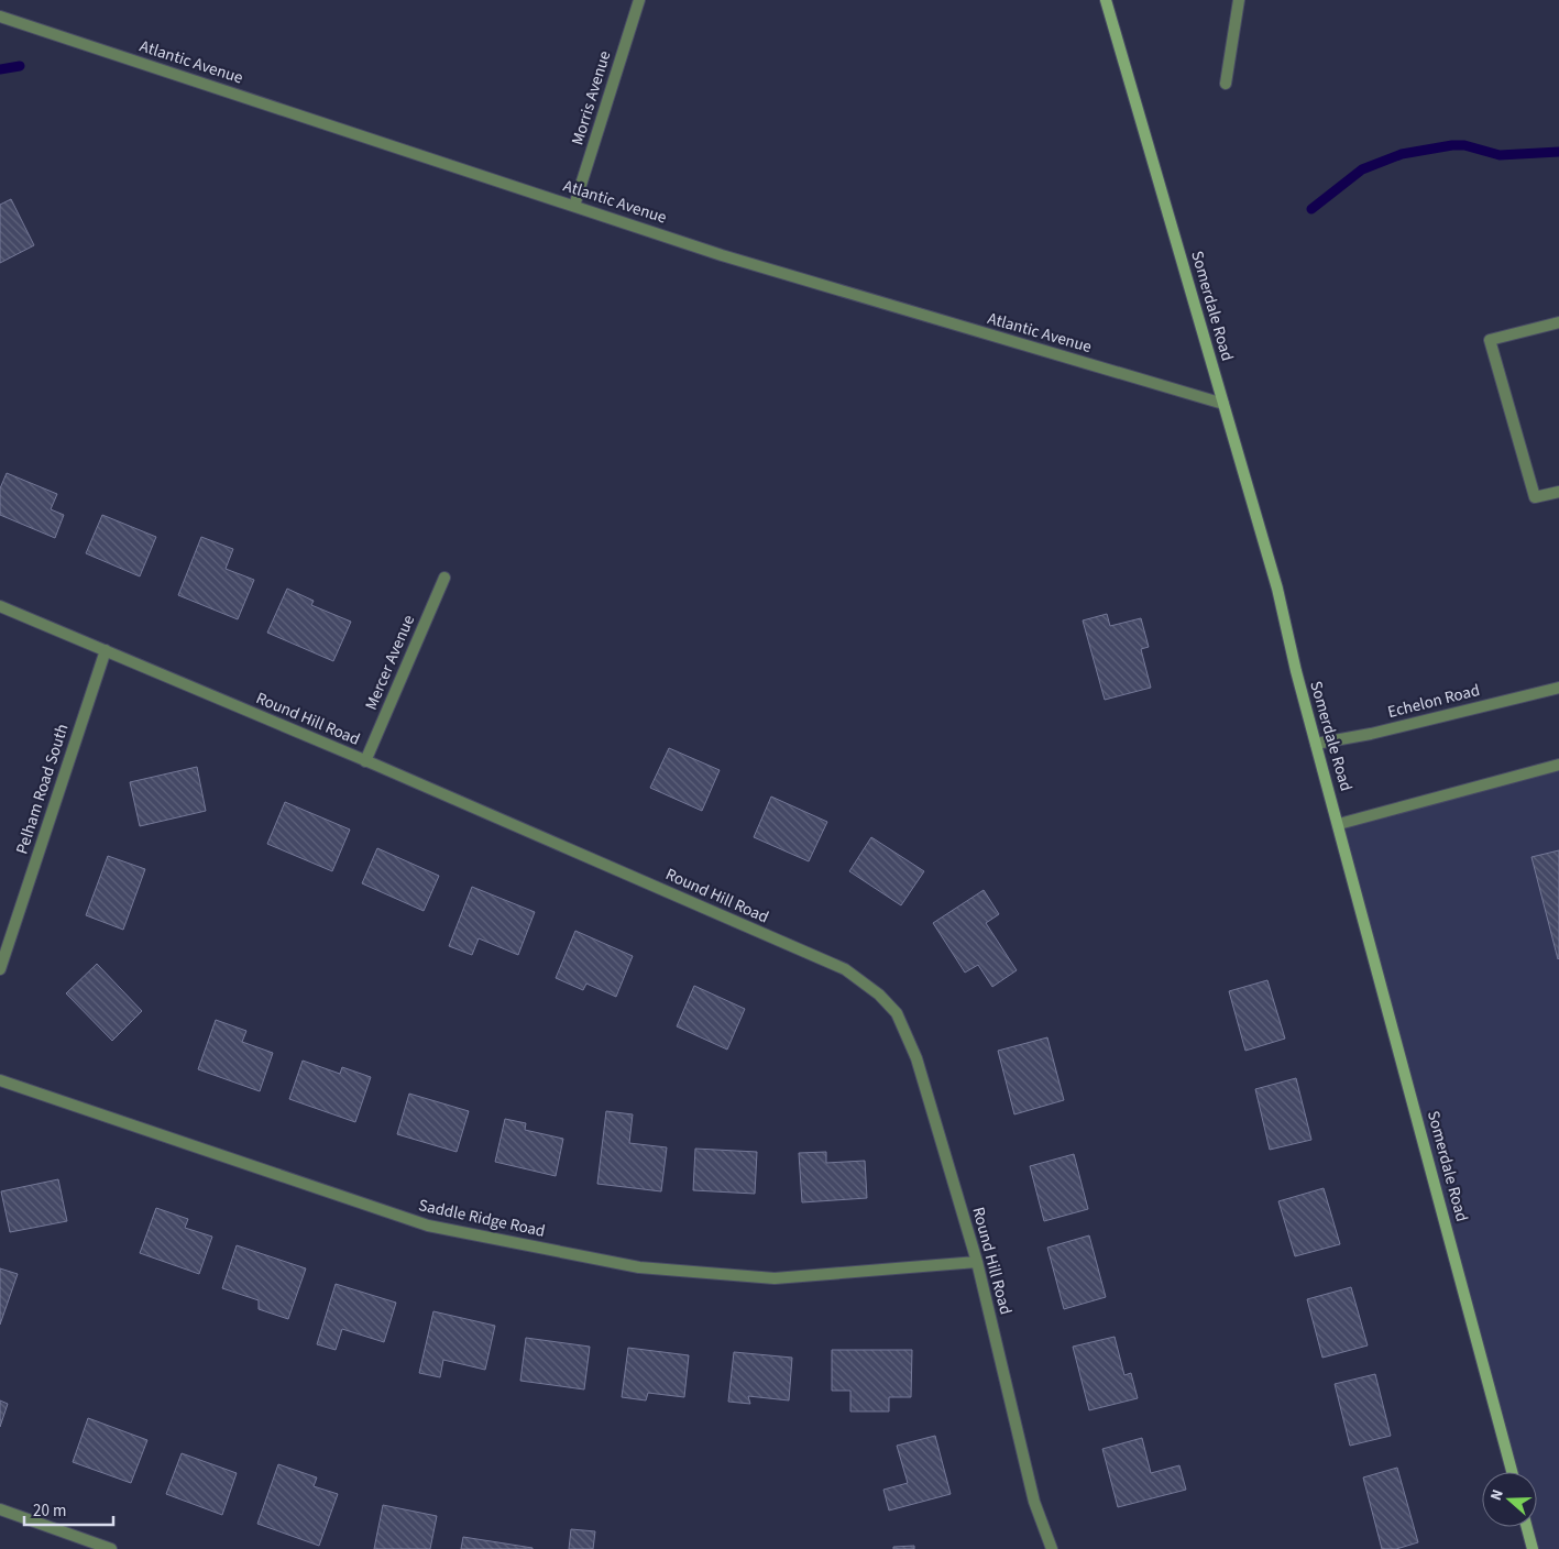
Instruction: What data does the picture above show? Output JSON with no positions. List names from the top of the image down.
{
  "streets": {
    "main road": ["Somerdale Road"],
    "street": [
      "Atlantic Avenue",
      "Morris Avenue",
      "Mercer Avenue",
      "Echelon Road",
      "Round Hill Road",
      "Pelham Road South",
      "Saddle Ridge Road"
    ]
  },
  "crossings": [
    ["Atlantic Avenue", "Morris Avenue"],
    ["Atlantic Avenue", "Somerdale Road"],
    ["Somerdale Road", "Echelon Road"],
    ["Mercer Avenue", "Round Hill Road"],
    ["Round Hill Road", "Pelham Road South"],
    ["Round Hill Road", "Saddle Ridge Road"]
  ],
  "scale_bar": "20 m",
  "north": "left"
}
